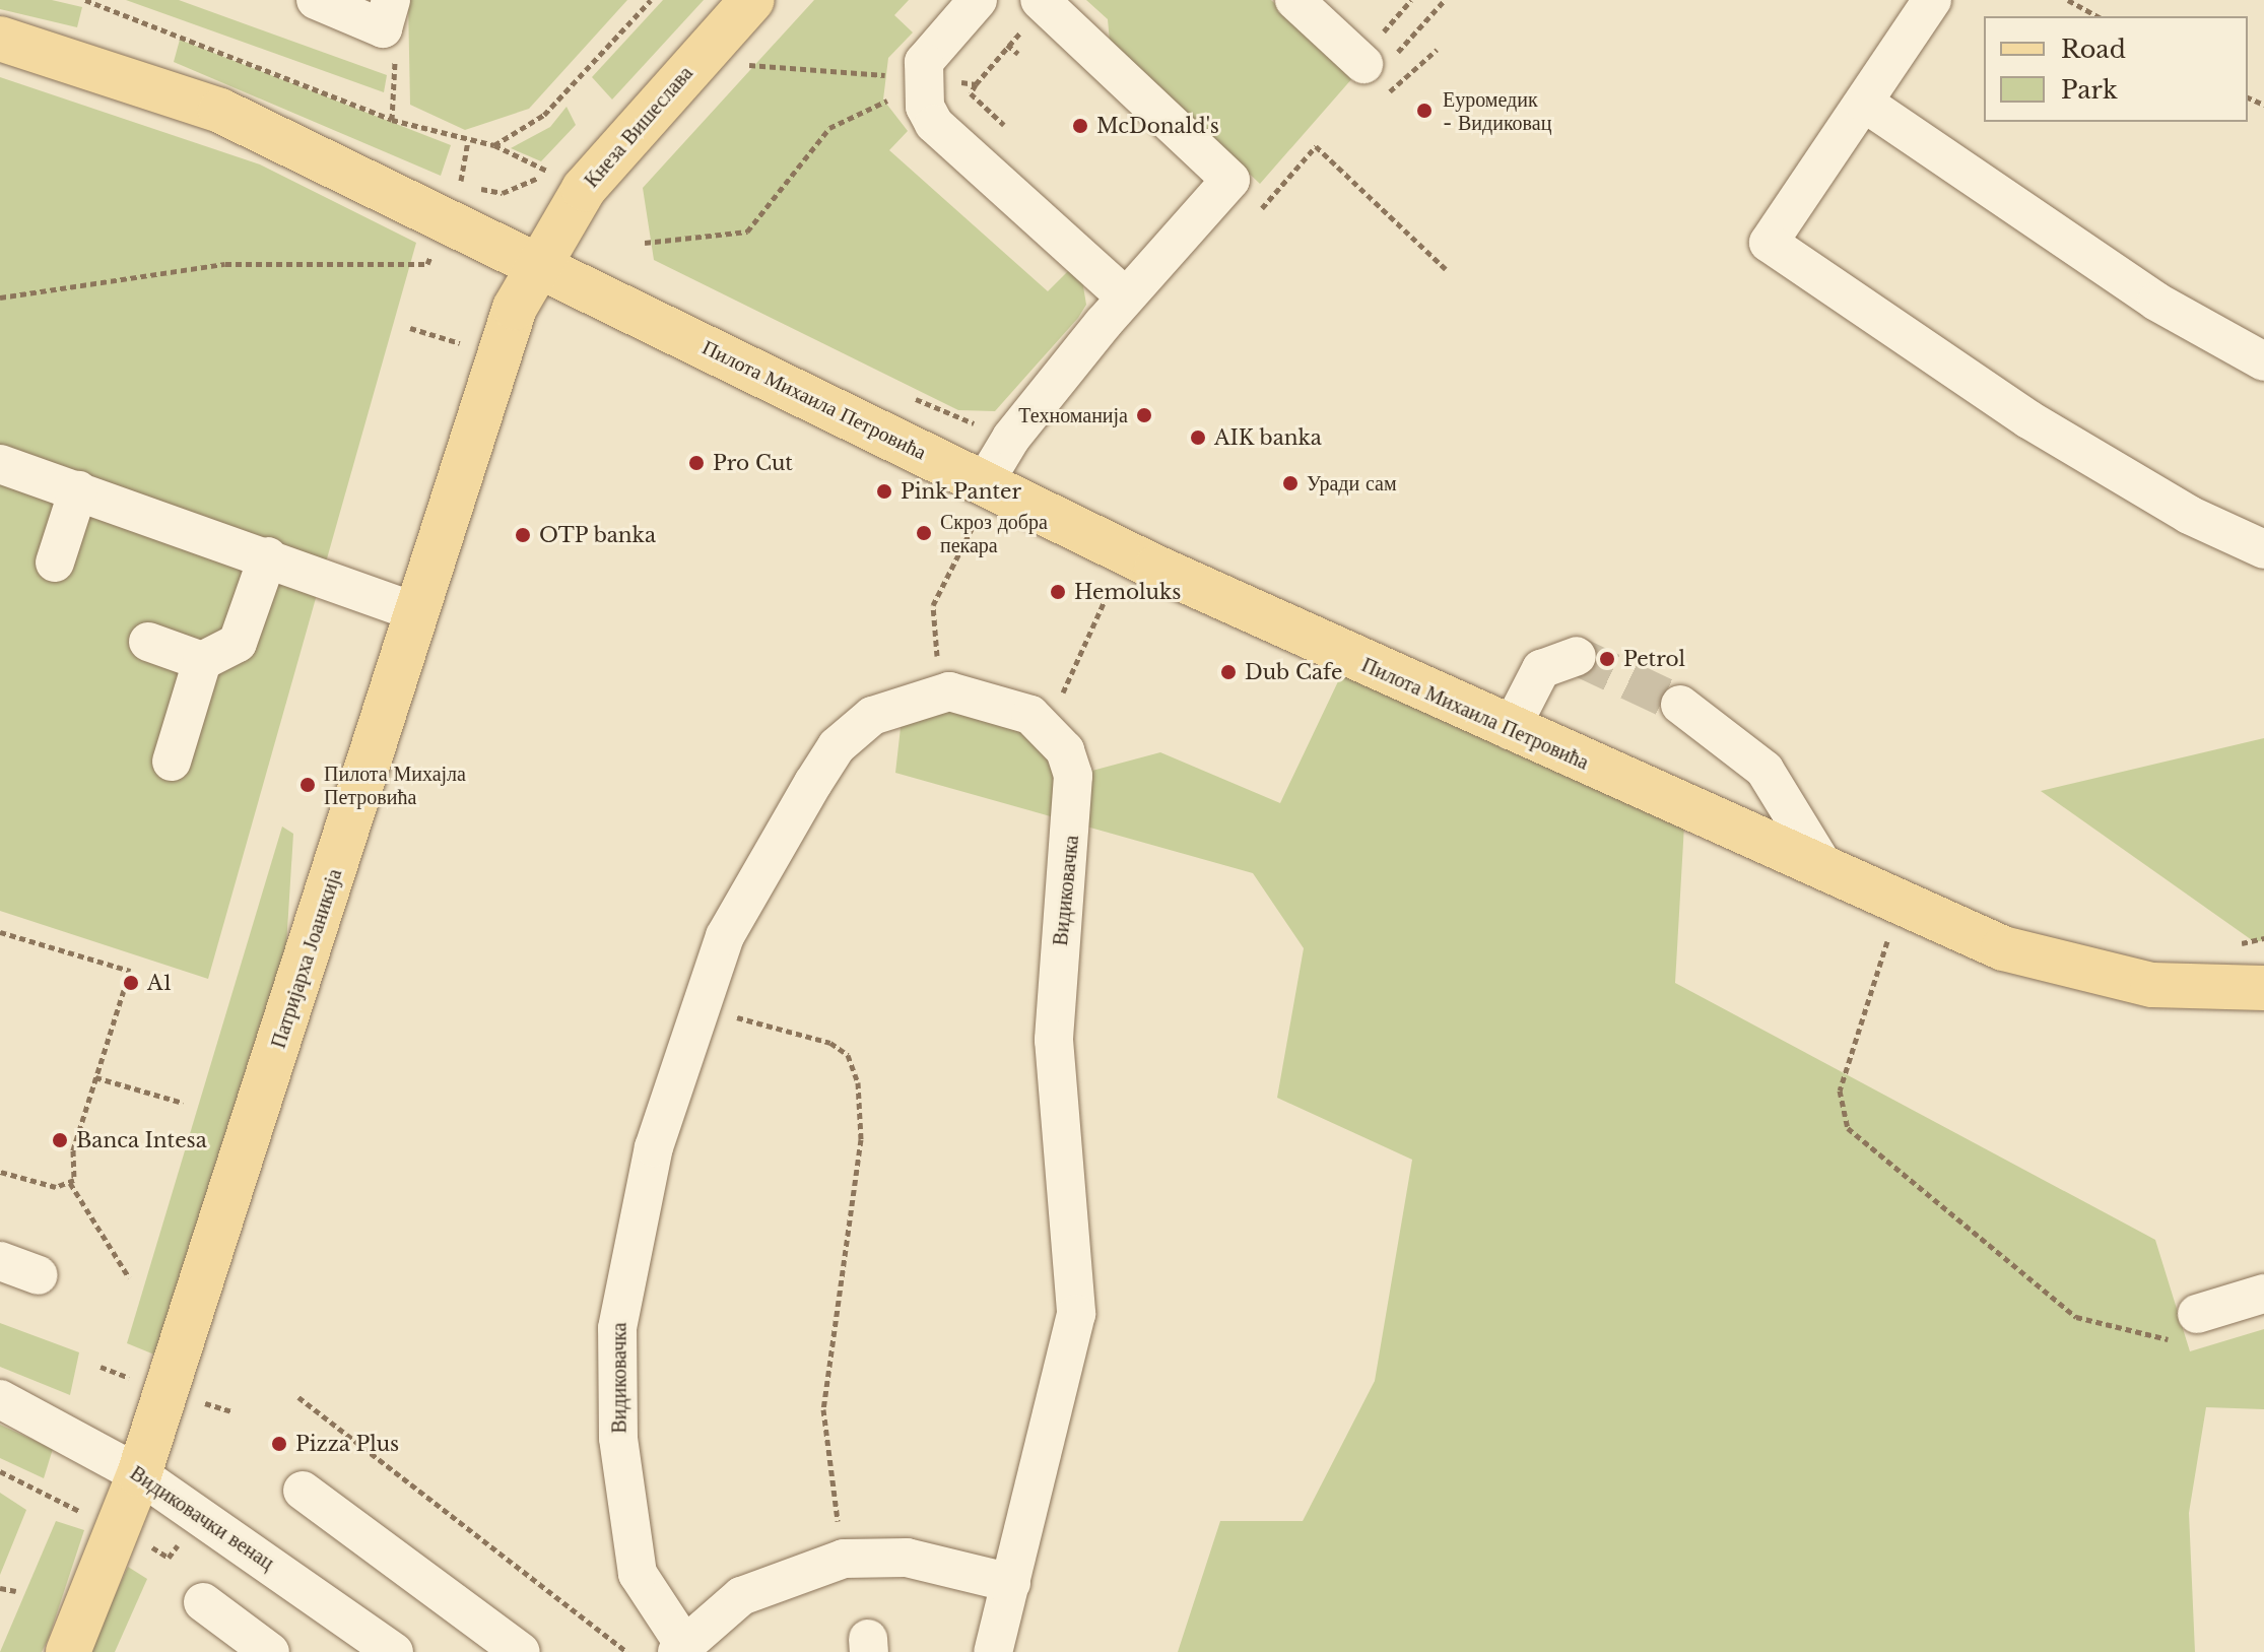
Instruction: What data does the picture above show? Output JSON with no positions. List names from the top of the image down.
{
  "streets": {
    "main road": ["Кнеза Вишеслава", "Пилота Михаила Петровића", "Патријарха Јоаникија"],
    "street": ["Видиковачка", "Видиковачки венац"]
  },
  "crossings": [
    ["Кнеза Вишеслава", "Пилота Михаила Петровића"],
    ["Кнеза Вишеслава", "Патријарха Јоаникија"],
    ["Пилота Михаила Петровића", "Патријарха Јоаникија"],
    ["Патријарха Јоаникија", "Видиковачки венац"]
  ],
  "places": [
    "Еуромедик - Видиковац",
    "McDonald's",
    "Техноманија",
    "AIK banka",
    "Pro Cut",
    "Уради сам",
    "Pink Panter",
    "Скроз добра пекара",
    "OTP banka",
    "Hemoluks",
    "Petrol",
    "Dub Cafe",
    "Пилота Михајла Петровића",
    "A1",
    "Banca Intesa",
    "Pizza Plus"
  ],
  "legend": ["Road", "Park"]
}
